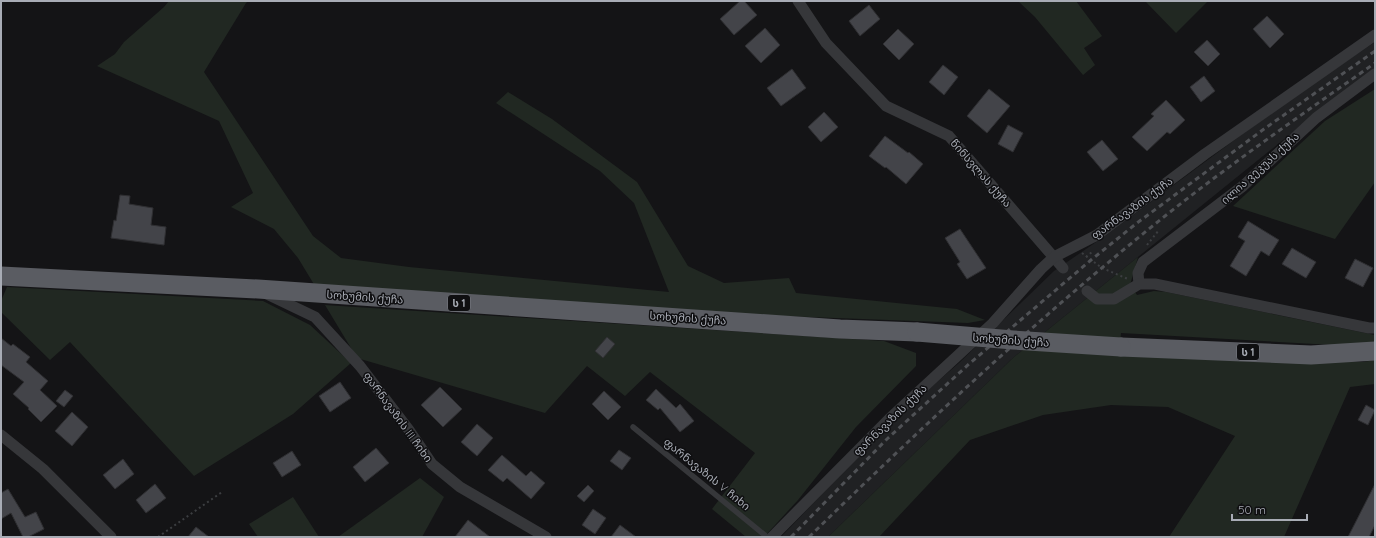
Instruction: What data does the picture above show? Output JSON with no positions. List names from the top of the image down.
{
  "streets": {
    "highway": ["სოხუმის ქუჩა", "ს 1"],
    "street": [
      "ილია ვეკუას ქუჩა",
      "წინსვლას ქუჩა",
      "ფარნავაზის ქუჩა",
      "ფარნავაზის III ჩიხი"
    ],
    "lane": ["ფარნავაზის V ჩიხი"]
  },
  "crossings": [
    ["წინსვლას ქუჩა", "ფარნავაზის ქუჩა"],
    ["სოხუმის ქუჩა", "ფარნავაზის III ჩიხი"]
  ],
  "scale_bar": "50 m"
}
